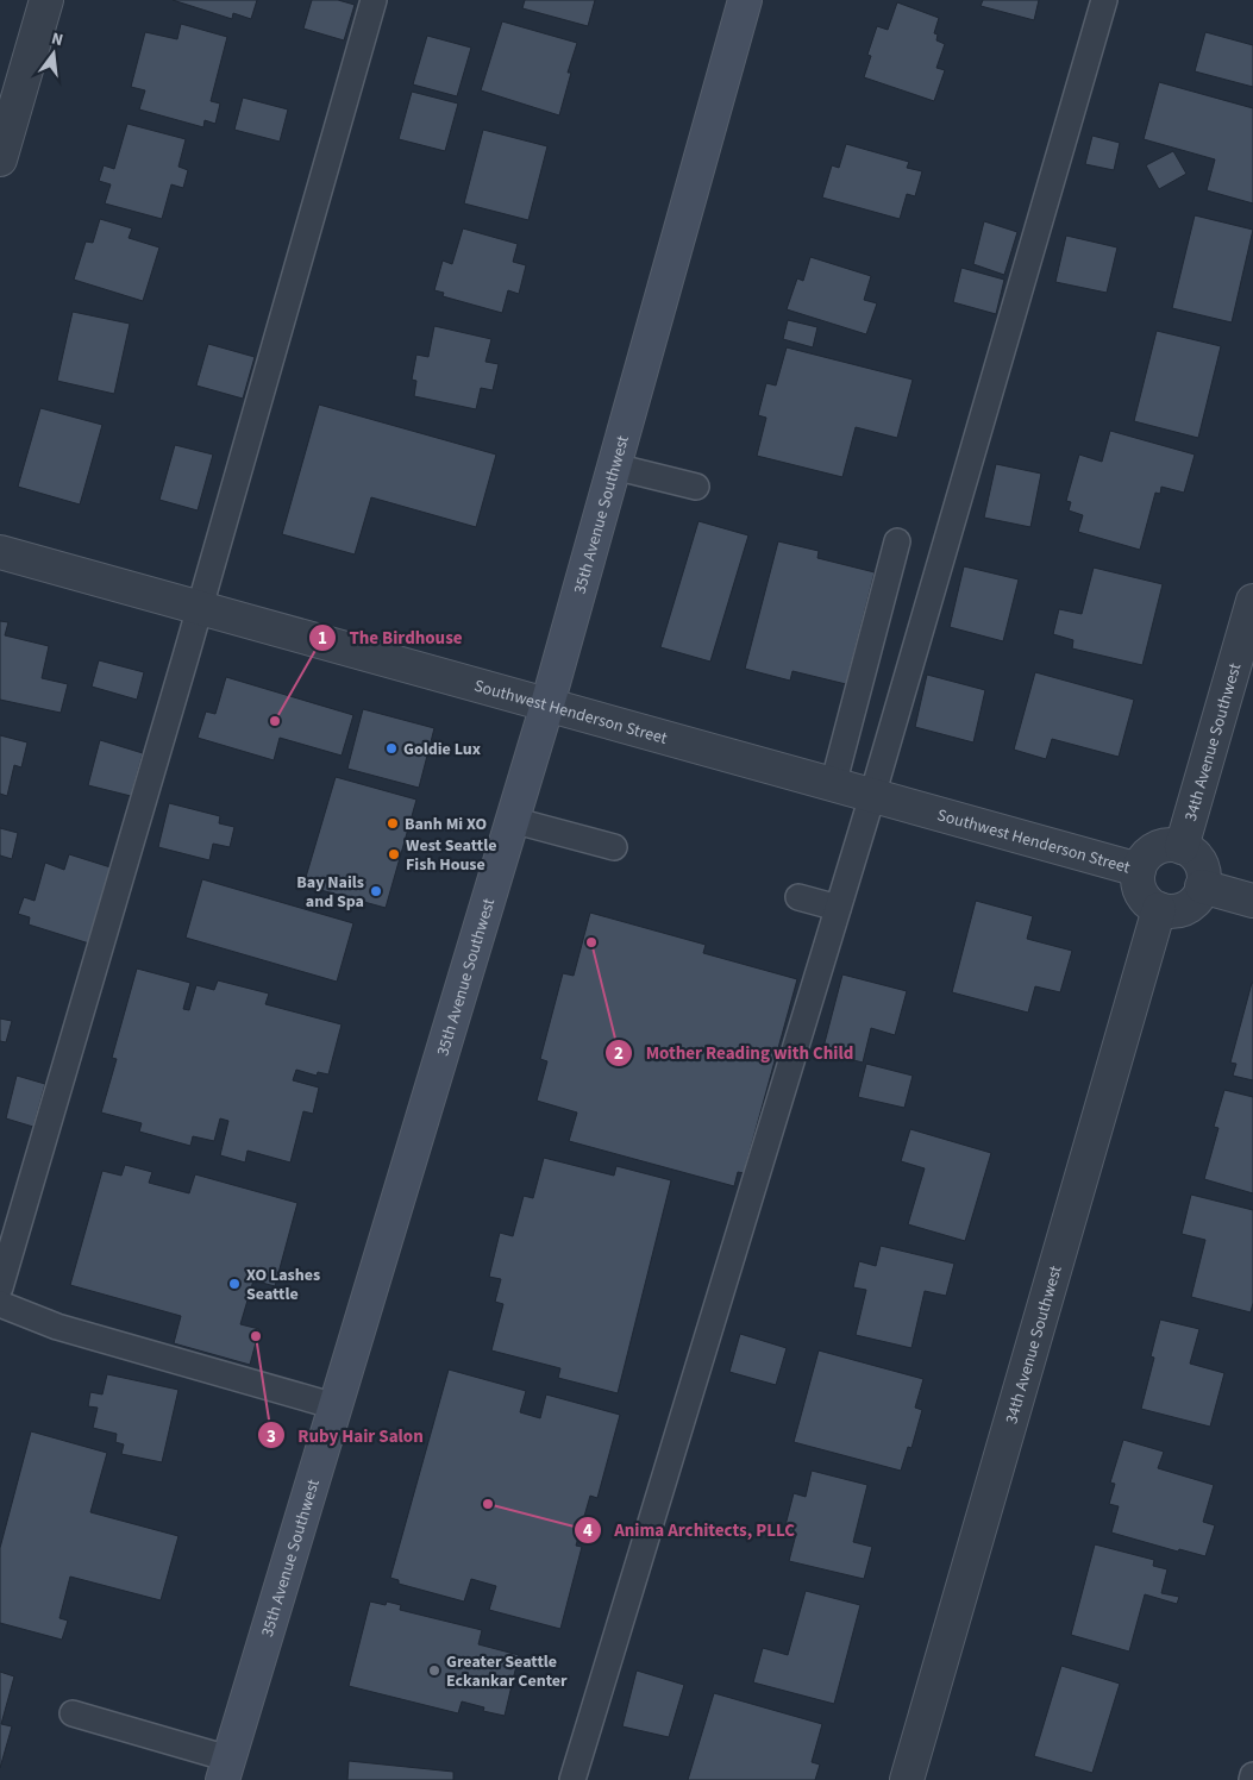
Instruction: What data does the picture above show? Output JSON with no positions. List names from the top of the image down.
{
  "streets": {
    "main road": ["35th Avenue Southwest"],
    "street": ["Southwest Henderson Street", "34th Avenue Southwest"]
  },
  "crossings": [
    ["35th Avenue Southwest", "Southwest Henderson Street"],
    ["Southwest Henderson Street", "34th Avenue Southwest"]
  ],
  "places": [
    "The Birdhouse",
    "Goldie Lux",
    "Banh Mi XO",
    "West Seattle Fish House",
    "Bay Nails and Spa",
    "Mother Reading with Child",
    "XO Lashes Seattle",
    "Ruby Hair Salon",
    "Anima Architects, PLLC",
    "Greater Seattle Eckankar Center"
  ],
  "north": "top"
}
